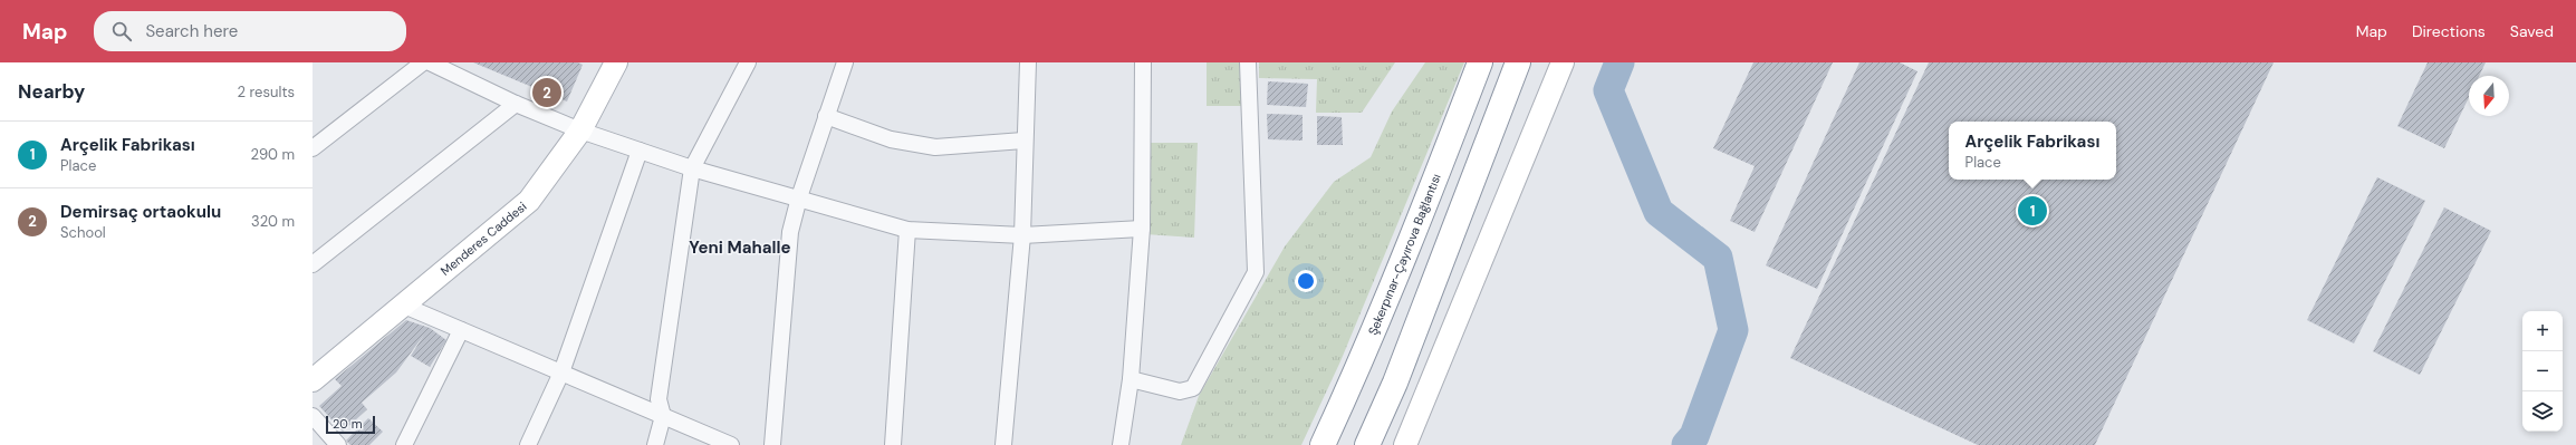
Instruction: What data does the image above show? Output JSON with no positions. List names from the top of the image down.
{
  "streets": {
    "highway": ["Şekerpınar-Çayırova Bağlantısı"],
    "street": ["Menderes Caddesi"]
  },
  "districts": ["Yeni Mahalle"],
  "scale_bar": "20 m",
  "north": "bottom",
  "page": {
    "header": "Map",
    "search": "Search here",
    "nav": ["Map", "Directions", "Saved"],
    "heading": ["Nearby", "2 results"],
    "pins": ["2", "1"],
    "list": [
      {
        "mark": "1",
        "name": "Arçelik Fabrikası",
        "note": "Place",
        "value": "290 m"
      },
      {
        "mark": "2",
        "name": "Demirsaç ortaokulu",
        "note": "School",
        "value": "320 m"
      }
    ],
    "popup": ["Arçelik Fabrikası", "Place"],
    "map_buttons": ["+", "−"],
    "scale": "20 m"
  }
}
